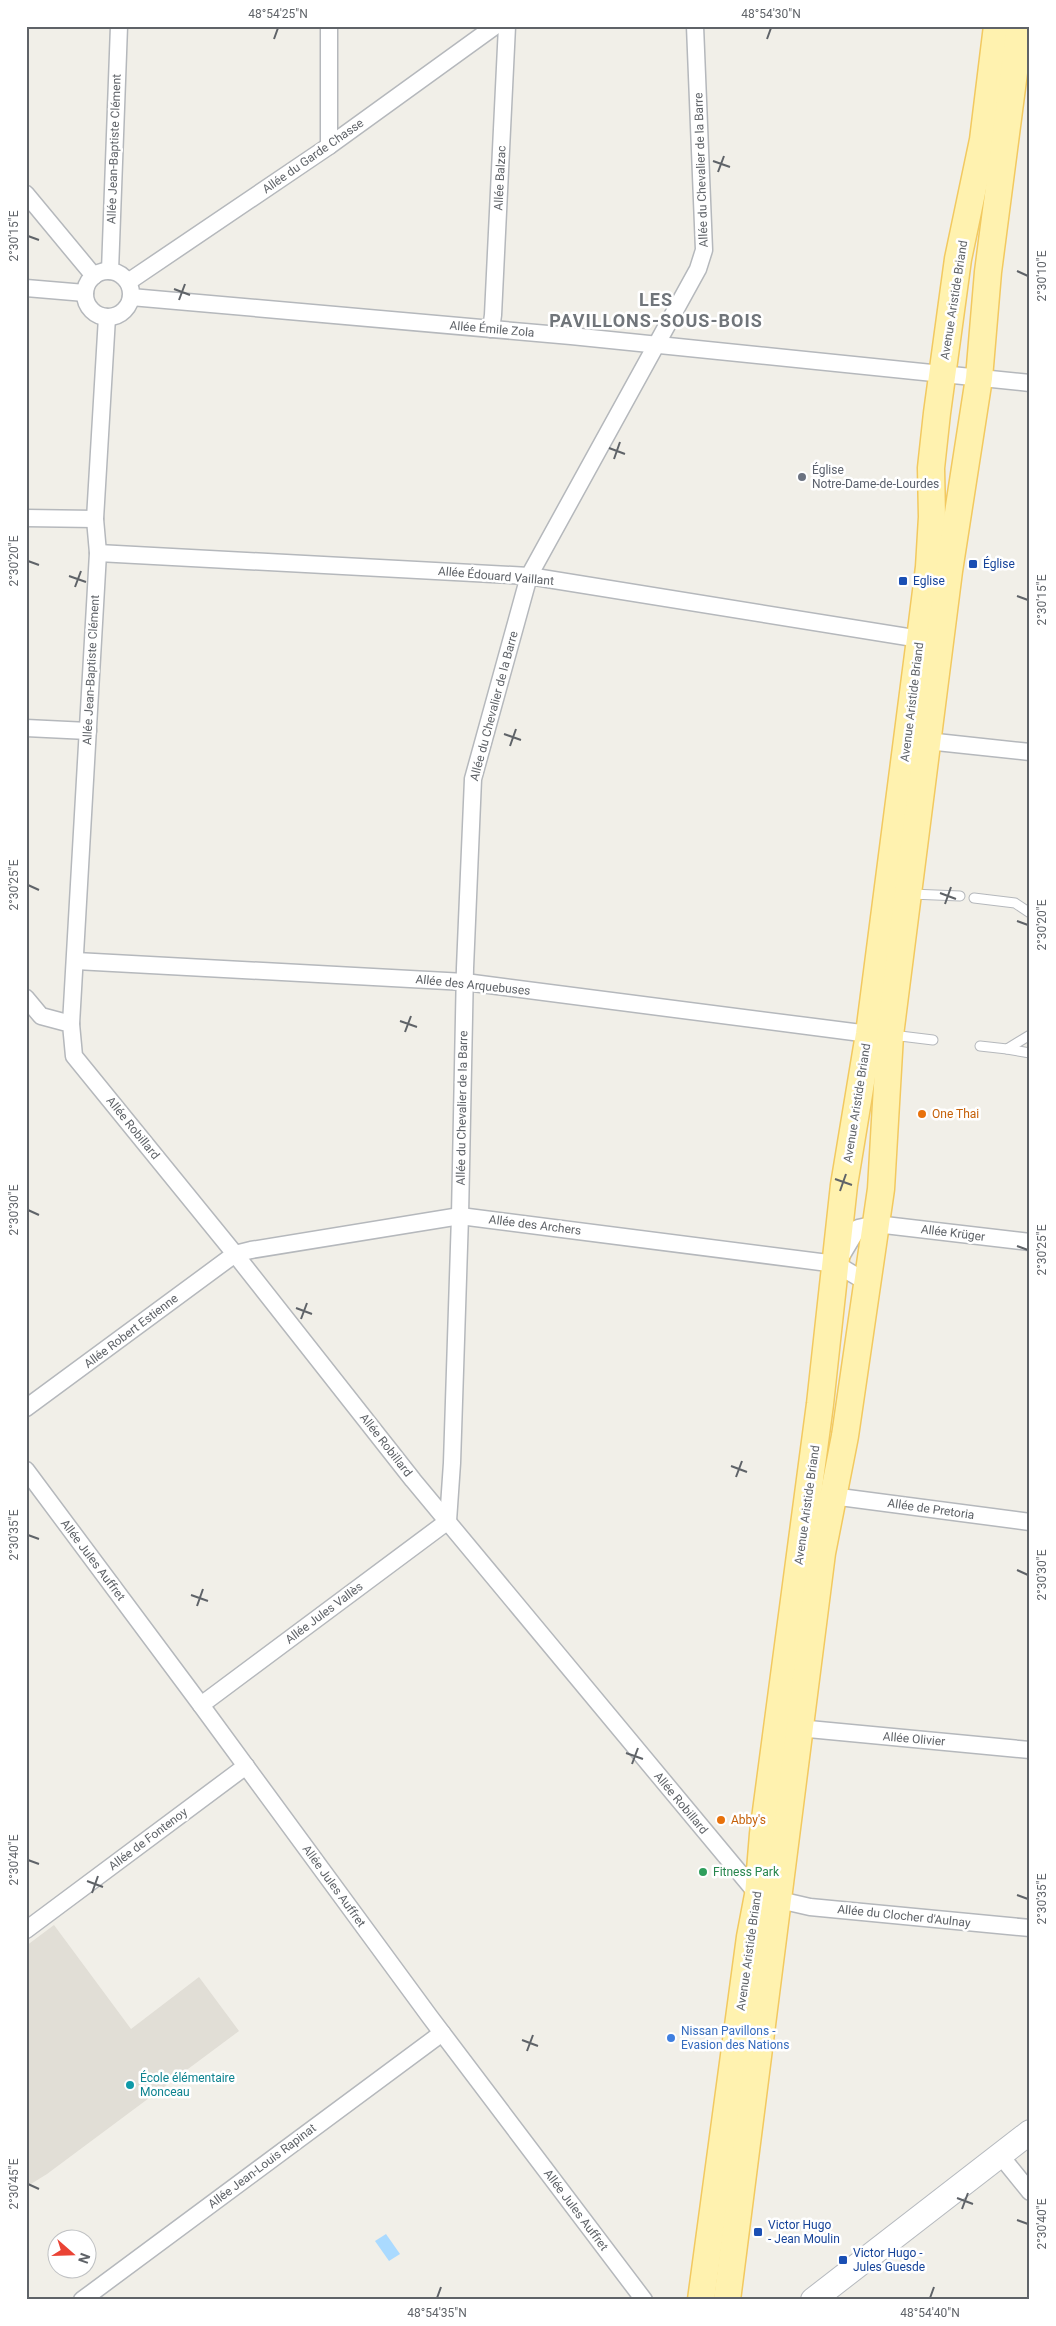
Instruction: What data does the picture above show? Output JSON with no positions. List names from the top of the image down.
{
  "streets": {
    "main road": ["Avenue Aristide Briand"],
    "street": [
      "Allée Jean-Baptiste Clément",
      "Allée du Garde Chasse",
      "Allée du Chevalier de la Barre",
      "Allée Balzac",
      "Allée Émile Zola",
      "Allée Édouard Vaillant",
      "Allée des Arquebuses",
      "Allée Robillard",
      "Allée des Archers",
      "Allée Krüger",
      "Allée Robert Estienne",
      "Allée de Pretoria",
      "Allée Jules Auffret",
      "Allée Jules Vallès",
      "Allée Olivier",
      "Allée de Fontenoy",
      "Allée du Clocher d'Aulnay",
      "Allée Jean-Louis Rapinat"
    ]
  },
  "crossings": [
    ["Allée Jean-Baptiste Clément", "Allée du Garde Chasse"],
    ["Allée Jean-Baptiste Clément", "Allée Émile Zola"],
    ["Allée Jean-Baptiste Clément", "Allée Édouard Vaillant"],
    ["Allée Jean-Baptiste Clément", "Allée des Arquebuses"],
    ["Allée Jean-Baptiste Clément", "Allée Robillard"],
    ["Allée du Garde Chasse", "Allée Émile Zola"],
    ["Allée du Chevalier de la Barre", "Allée Émile Zola"],
    ["Allée du Chevalier de la Barre", "Allée Édouard Vaillant"],
    ["Allée du Chevalier de la Barre", "Allée des Arquebuses"],
    ["Allée du Chevalier de la Barre", "Allée Robillard"],
    ["Allée du Chevalier de la Barre", "Allée des Archers"],
    ["Allée du Chevalier de la Barre", "Allée Jules Vallès"],
    ["Allée Balzac", "Allée Émile Zola"],
    ["Avenue Aristide Briand", "Allée Émile Zola"],
    ["Avenue Aristide Briand", "Allée Édouard Vaillant"],
    ["Avenue Aristide Briand", "Allée des Arquebuses"],
    ["Avenue Aristide Briand", "Allée Robillard"],
    ["Avenue Aristide Briand", "Allée des Archers"],
    ["Avenue Aristide Briand", "Allée Krüger"],
    ["Avenue Aristide Briand", "Allée de Pretoria"],
    ["Avenue Aristide Briand", "Allée Olivier"],
    ["Avenue Aristide Briand", "Allée du Clocher d'Aulnay"],
    ["Allée Robillard", "Allée des Archers"],
    ["Allée Robillard", "Allée Robert Estienne"],
    ["Allée Robillard", "Allée Jules Vallès"],
    ["Allée Robillard", "Allée du Clocher d'Aulnay"],
    ["Allée des Archers", "Allée Robert Estienne"],
    ["Allée Jules Auffret", "Allée Jules Vallès"],
    ["Allée Jules Auffret", "Allée de Fontenoy"],
    ["Allée Jules Auffret", "Allée Jean-Louis Rapinat"]
  ],
  "districts": ["LES PAVILLONS-SOUS-BOIS"],
  "places": {
    "other": [
      "Église Notre-Dame-de-Lourdes",
      "One Thai",
      "Abby's",
      "Fitness Park",
      "Nissan Pavillons - Evasion des Nations",
      "École élémentaire Monceau"
    ],
    "transit": [
      "Église",
      "Eglise",
      "Victor Hugo - Jean Moulin",
      "Victor Hugo - Jules Guesde"
    ]
  },
  "north": "right",
  "coordinates": [
    "48°54'25\"N",
    "48°54'30\"N",
    "2°30'15\"E",
    "2°30'10\"E",
    "2°30'20\"E",
    "2°30'25\"E",
    "2°30'30\"E",
    "2°30'35\"E",
    "2°30'40\"E",
    "2°30'45\"E",
    "48°54'35\"N",
    "48°54'40\"N"
  ]
}
